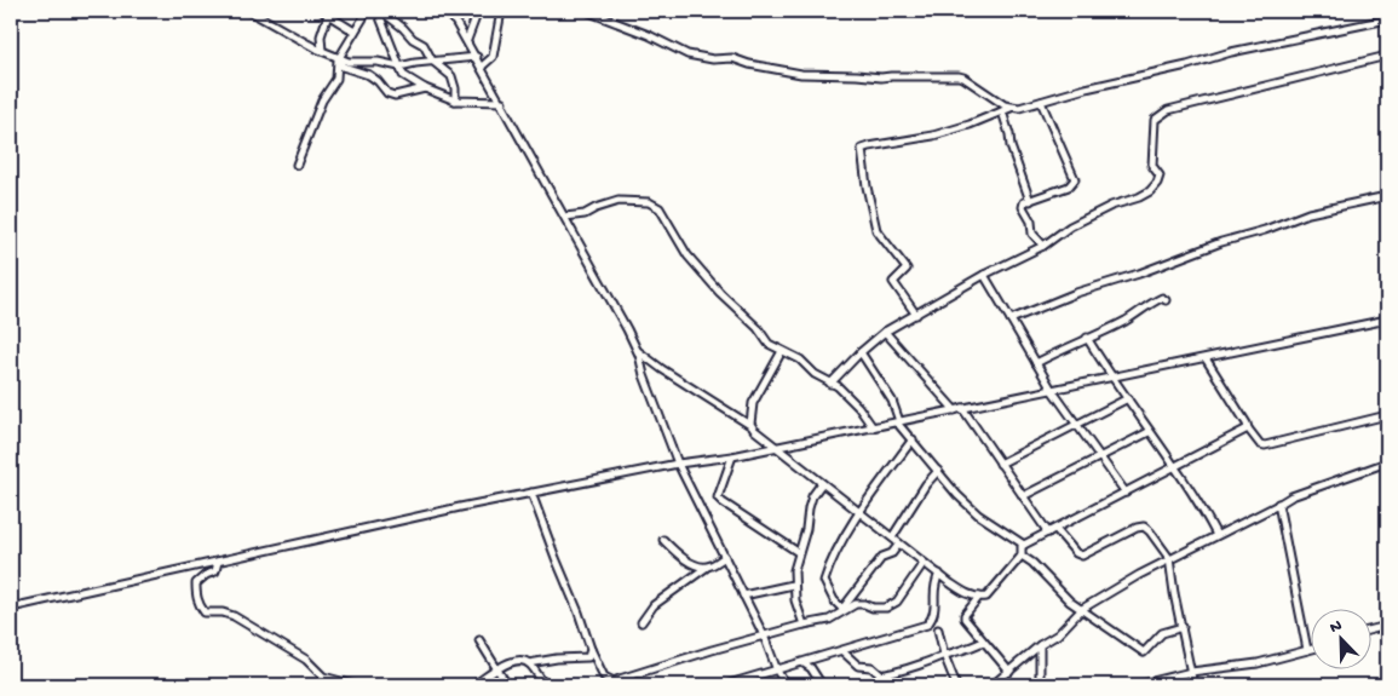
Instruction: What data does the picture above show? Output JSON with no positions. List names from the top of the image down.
{
  "north": "top left"
}
